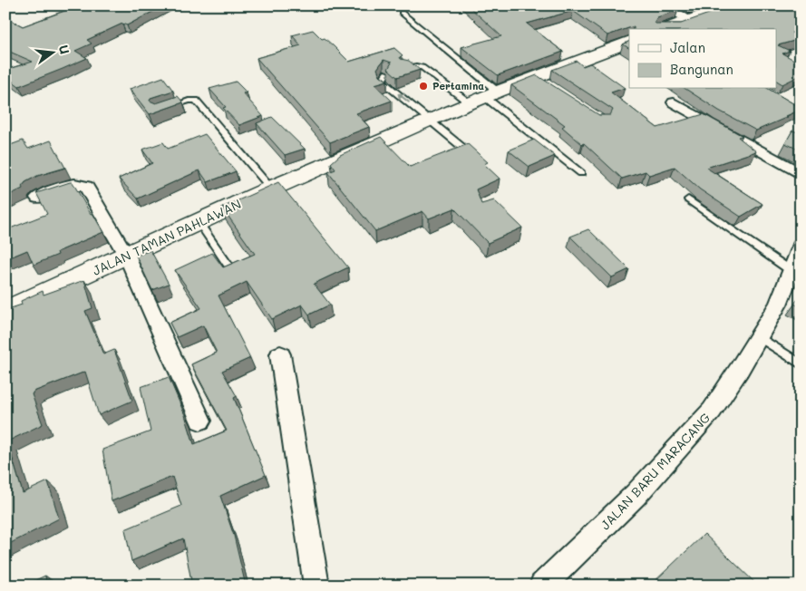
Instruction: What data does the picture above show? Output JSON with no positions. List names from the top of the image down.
{
  "streets": {
    "main road": ["JALAN TAMAN PAHLAWAN"],
    "street": ["JALAN BARU MARACANG"]
  },
  "places": ["Pertamina"],
  "legend": ["Jalan", "Bangunan"],
  "north": "right"
}
